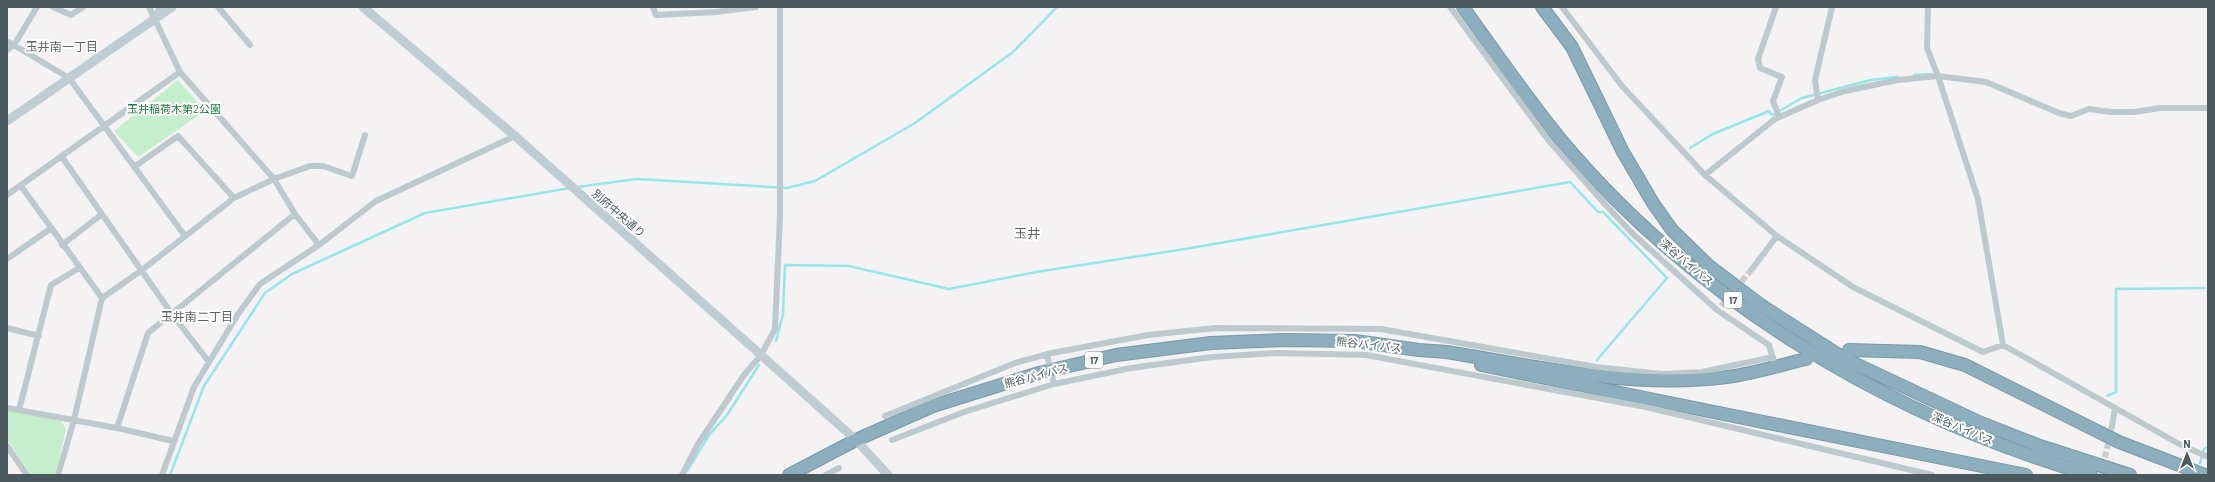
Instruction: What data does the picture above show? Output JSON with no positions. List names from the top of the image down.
{
  "streets": {
    "highway": ["深谷バイパス", "17", "熊谷バイパス"],
    "street": ["別府中央通り"]
  },
  "crossings": [
    ["別府中央通り", "熊谷バイパス"],
    ["17", "熊谷バイパス"]
  ],
  "districts": ["玉井南一丁目", "玉井", "玉井南二丁目"],
  "parks": ["玉井稲荷木第2公園"],
  "north": "top"
}
